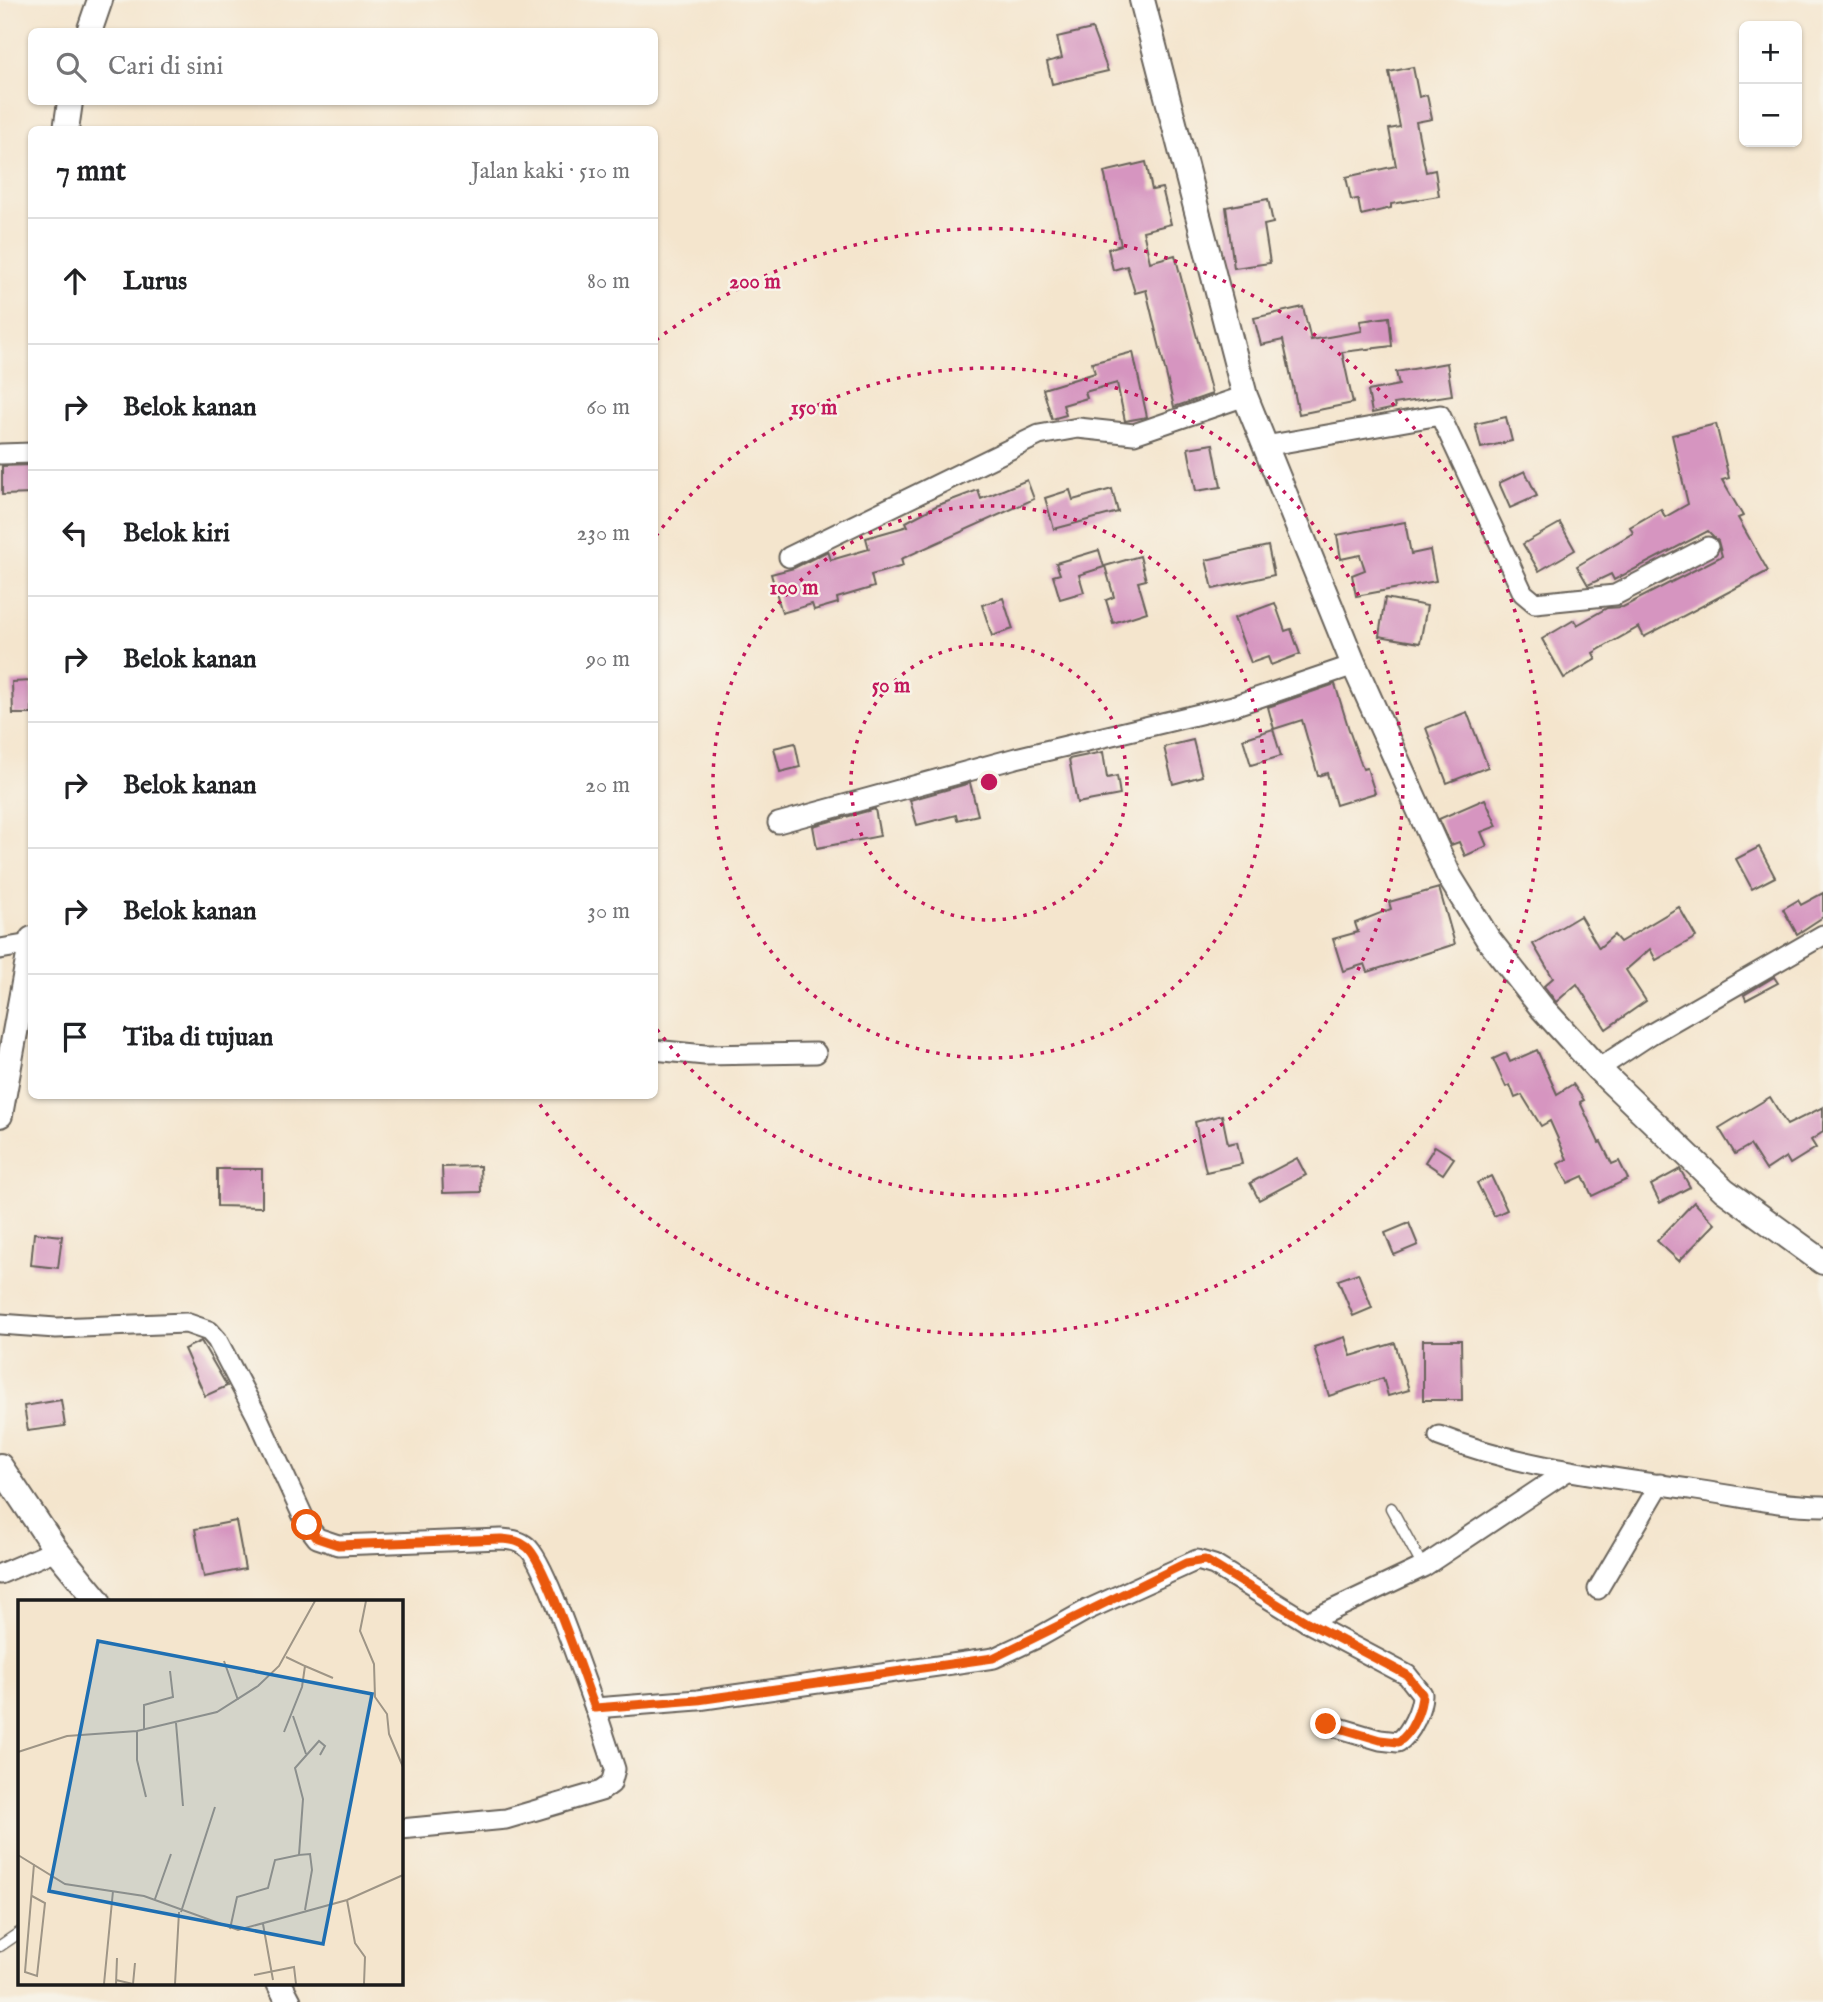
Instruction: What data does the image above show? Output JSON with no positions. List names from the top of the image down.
{
  "page": {
    "map_buttons": ["+", "−"],
    "search": "Cari di sini",
    "heading": ["7 mnt", "Jalan kaki · 510 m"],
    "list": [
      ["Lurus", "80 m"],
      ["Belok kanan", "60 m"],
      ["Belok kiri", "230 m"],
      ["Belok kanan", "90 m"],
      ["Belok kanan", "20 m"],
      ["Belok kanan", "30 m"],
      "Tiba di tujuan"
    ]
  },
  "rings": [
    "200 m",
    "150 m",
    "100 m",
    "50 m"
  ]
}
